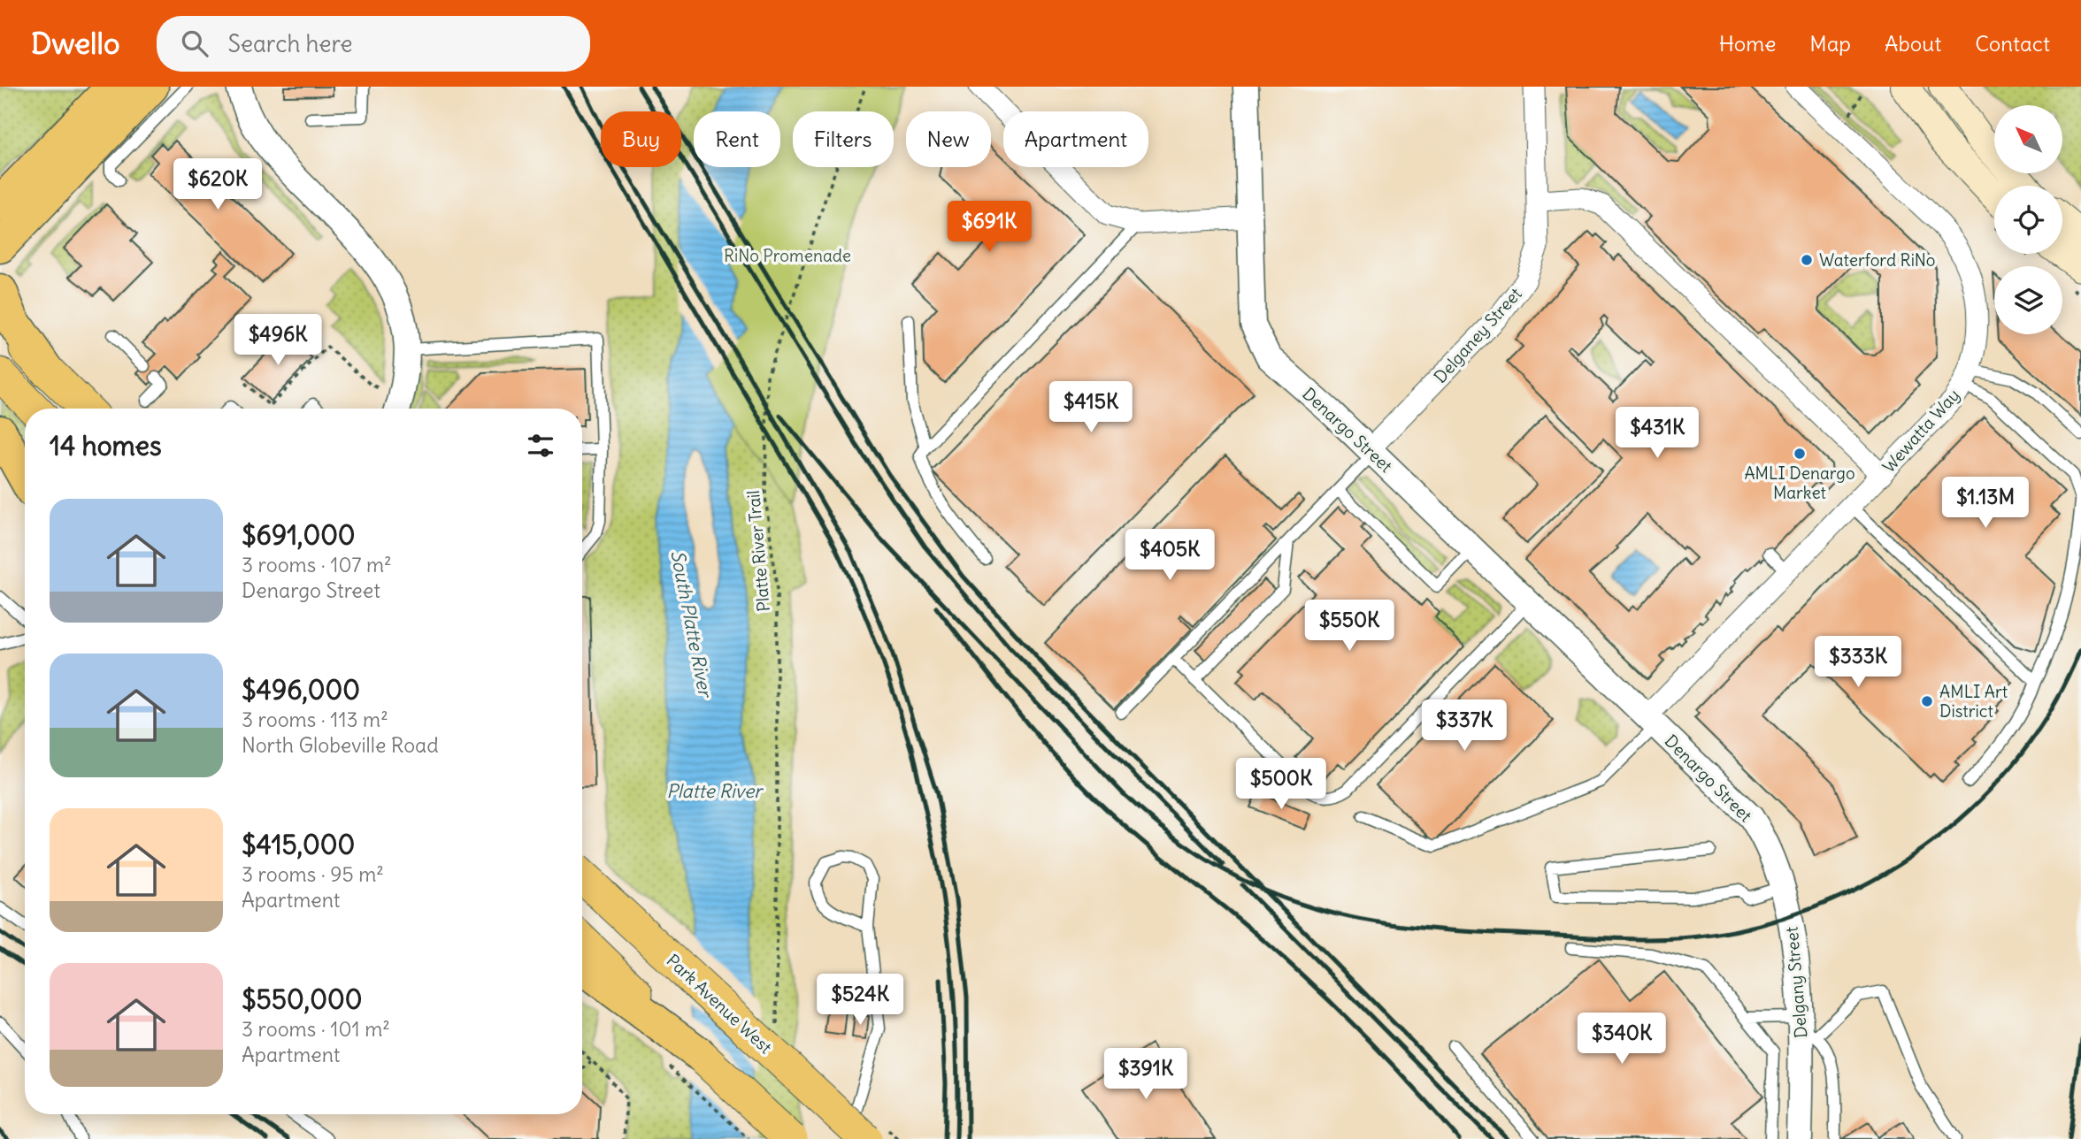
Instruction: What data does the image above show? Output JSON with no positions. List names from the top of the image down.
{
  "streets": {
    "main road": ["Park Avenue West"],
    "street": [
      "Delganey Street",
      "Denargo Street",
      "Wewatta Way",
      "Delgany Street"
    ],
    "path": ["Platte River Trail"]
  },
  "crossings": [
    ["Delganey Street", "Denargo Street"],
    ["Denargo Street", "Wewatta Way"],
    ["Denargo Street", "Delgany Street"]
  ],
  "water": ["South Platte River", "Platte River"],
  "parks": ["RiNo Promenade"],
  "places": ["Waterford RiNo", "AMLI Denargo Market", "AMLI Art District"],
  "north": "top left",
  "page": {
    "header": "Dwello",
    "search": "Search here",
    "nav": [
      "Home",
      "Map",
      "About",
      "Contact"
    ],
    "chip": [
      "Buy",
      "Rent",
      "Filters",
      "New",
      "Apartment"
    ],
    "price": [
      "$620K",
      "$691K",
      "$496K",
      "$415K",
      "$431K",
      "$1.13M",
      "$405K",
      "$550K",
      "$333K",
      "$337K",
      "$500K",
      "$524K",
      "$340K",
      "$391K"
    ],
    "heading": "14 homes",
    "list": [
      {
        "name": "$691,000",
        "note": "3 rooms · 107 m² · Denargo Street"
      },
      {
        "name": "$496,000",
        "note": "3 rooms · 113 m² · North Globeville Road"
      },
      {
        "name": "$415,000",
        "note": "3 rooms · 95 m² · Apartment"
      },
      {
        "name": "$550,000",
        "note": "3 rooms · 101 m² · Apartment"
      }
    ]
  }
}
